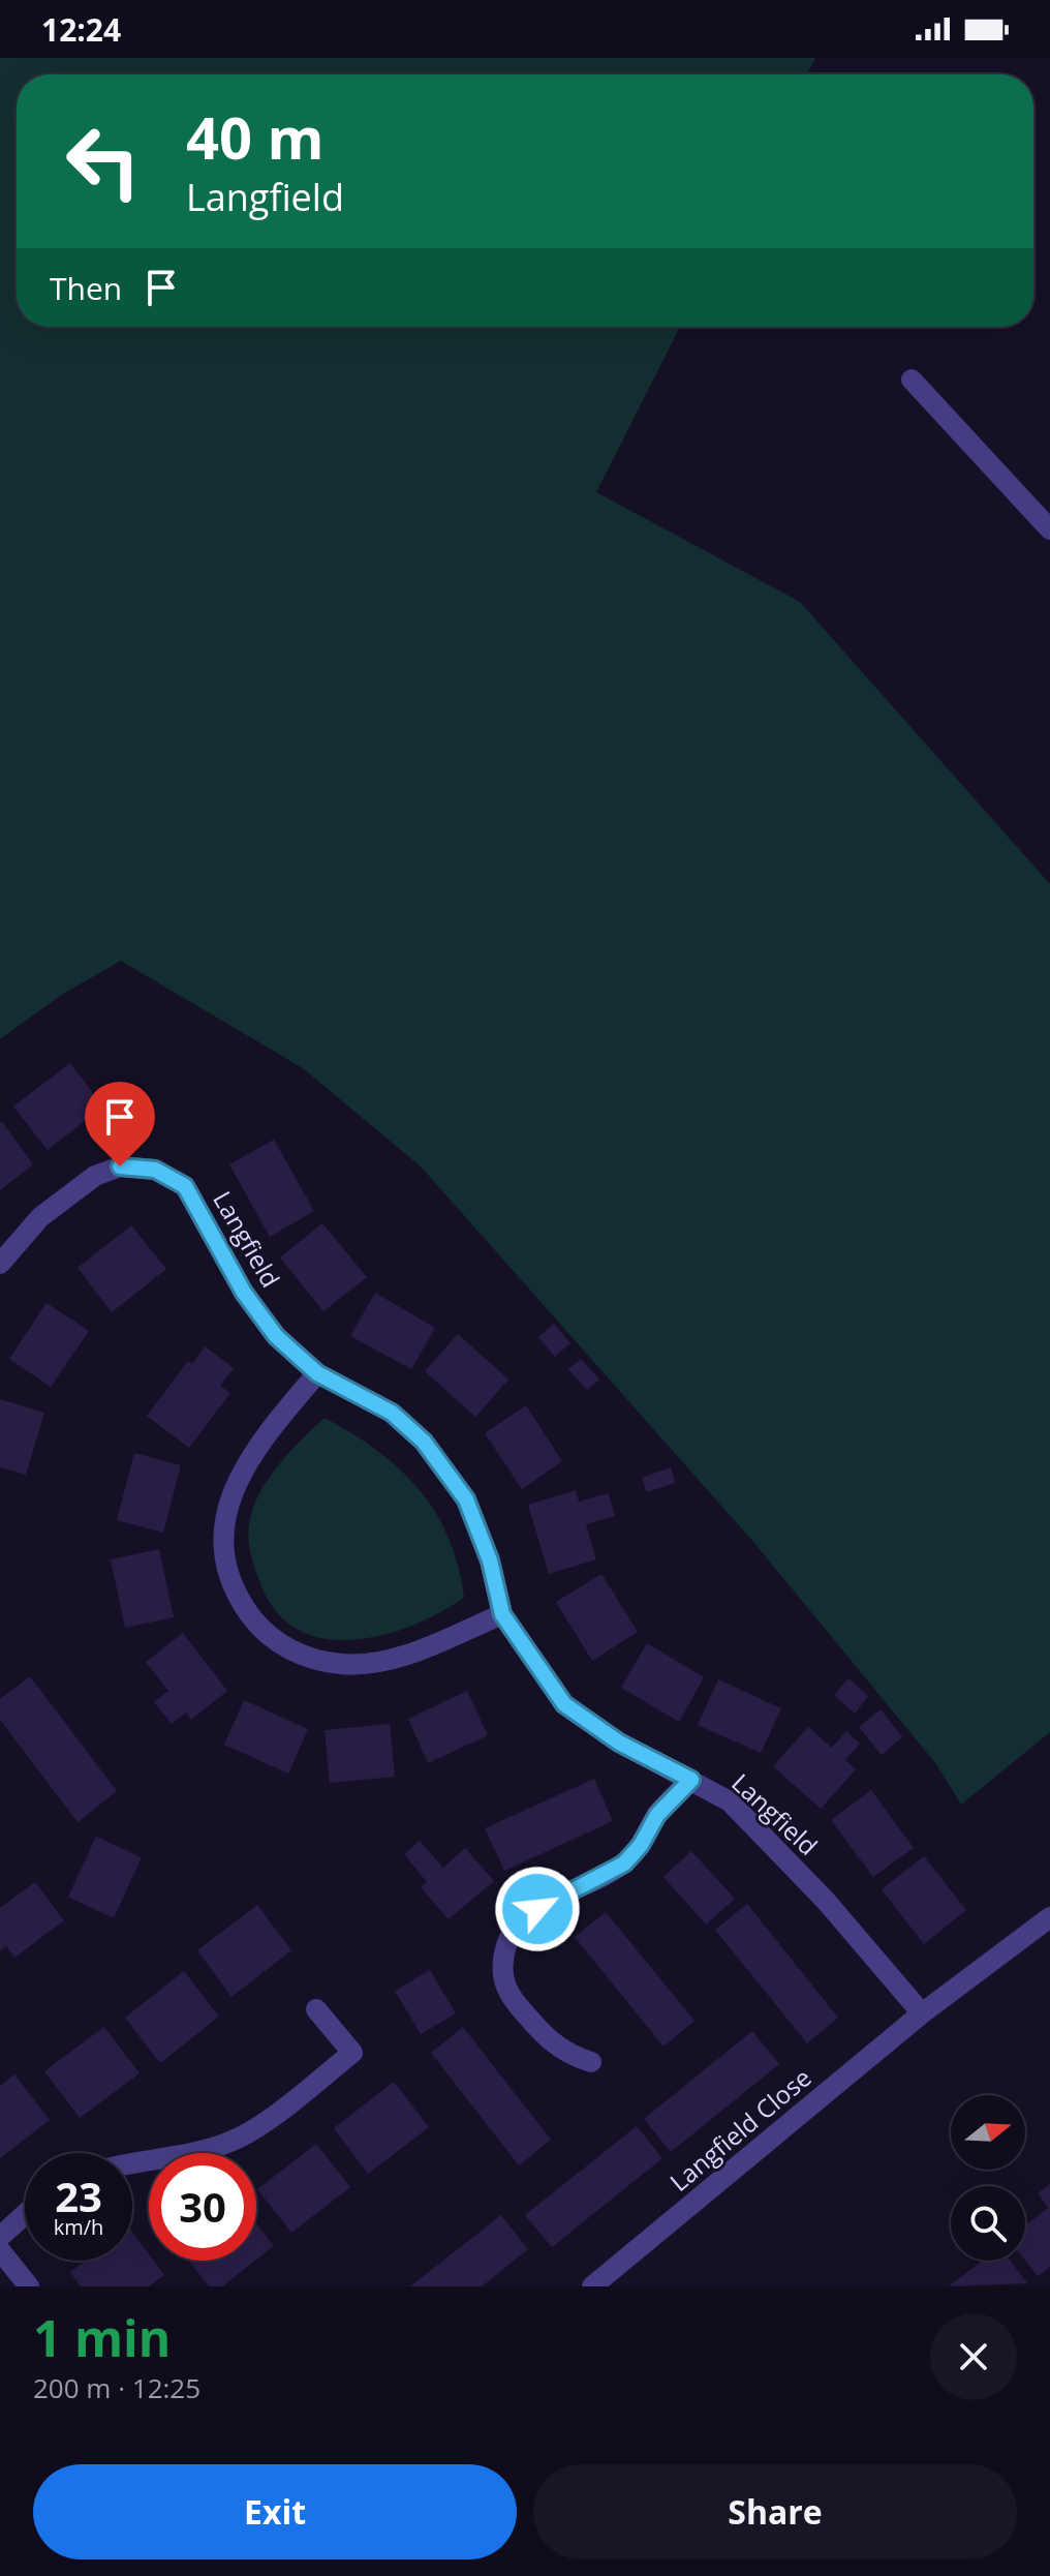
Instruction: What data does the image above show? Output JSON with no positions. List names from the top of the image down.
{
  "streets": {
    "street": ["Langfield", "Langfield Close"]
  },
  "crossings": [
    ["Langfield", "Langfield Close"]
  ],
  "north": "right",
  "page": {
    "status": "12:24",
    "turn": ["40 m", "Langfield"],
    "then": "Then",
    "speed": "23 km/h",
    "limit": "30",
    "heading": ["1 min", "200 m · 12:25"],
    "buttons": ["Exit", "Share"]
  }
}
